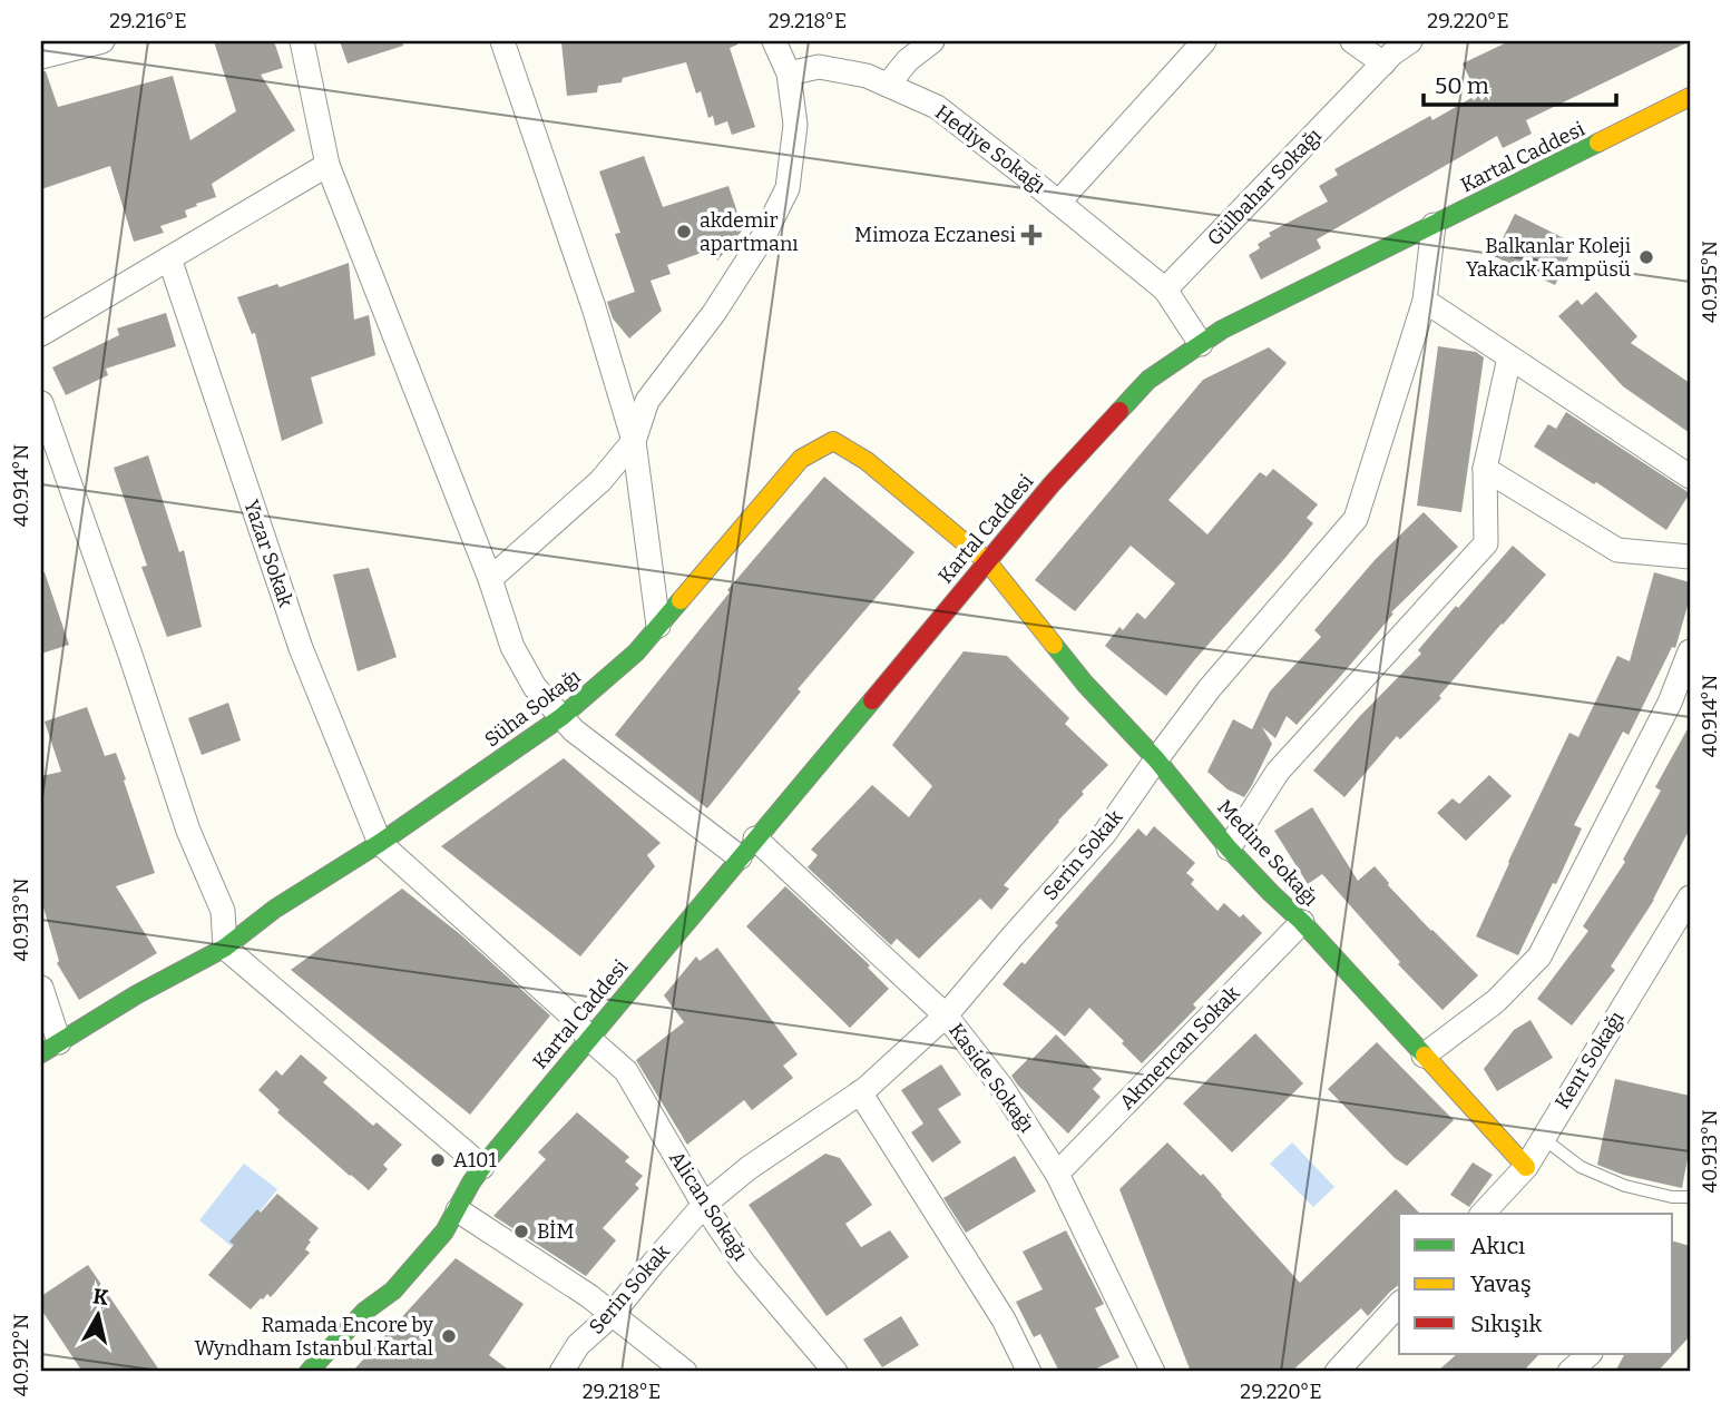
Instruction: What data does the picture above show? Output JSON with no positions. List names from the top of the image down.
{
  "streets": {
    "street": [
      "Hediye Sokağı",
      "Kartal Caddesi",
      "Gülbahar Sokağı",
      "Yazar Sokak",
      "Süha Sokağı",
      "Medine Sokağı",
      "Serin Sokak",
      "Akmencan Sokak",
      "Kent Sokağı",
      "Kaside Sokağı",
      "Alican Sokağı"
    ]
  },
  "crossings": [
    ["Hediye Sokağı", "Gülbahar Sokağı"],
    ["Kartal Caddesi", "Süha Sokağı"],
    ["Kartal Caddesi", "Medine Sokağı"],
    ["Kartal Caddesi", "Serin Sokak"],
    ["Kartal Caddesi", "Kaside Sokağı"],
    ["Kartal Caddesi", "Alican Sokağı"],
    ["Yazar Sokak", "Süha Sokağı"],
    ["Yazar Sokak", "Alican Sokağı"],
    ["Süha Sokağı", "Medine Sokağı"],
    ["Süha Sokağı", "Alican Sokağı"],
    ["Medine Sokağı", "Serin Sokak"],
    ["Medine Sokağı", "Akmencan Sokak"],
    ["Medine Sokağı", "Kent Sokağı"],
    ["Serin Sokak", "Kaside Sokağı"],
    ["Serin Sokak", "Alican Sokağı"],
    ["Akmencan Sokak", "Kaside Sokağı"]
  ],
  "places": {
    "other": [
      "akdemir apartmanı",
      "Balkanlar Koleji Yakacık Kampüsü",
      "A101",
      "BİM",
      "Ramada Encore by Wyndham Istanbul Kartal"
    ],
    "health": ["Mimoza Eczanesi"]
  },
  "legend": ["Akıcı", "Yavaş", "Sıkışık"],
  "scale_bar": "50 m",
  "north": "top",
  "coordinates": [
    "29.216°E",
    "29.218°E",
    "29.220°E",
    "40.915°N",
    "40.914°N",
    "40.913°N",
    "40.912°N"
  ]
}
